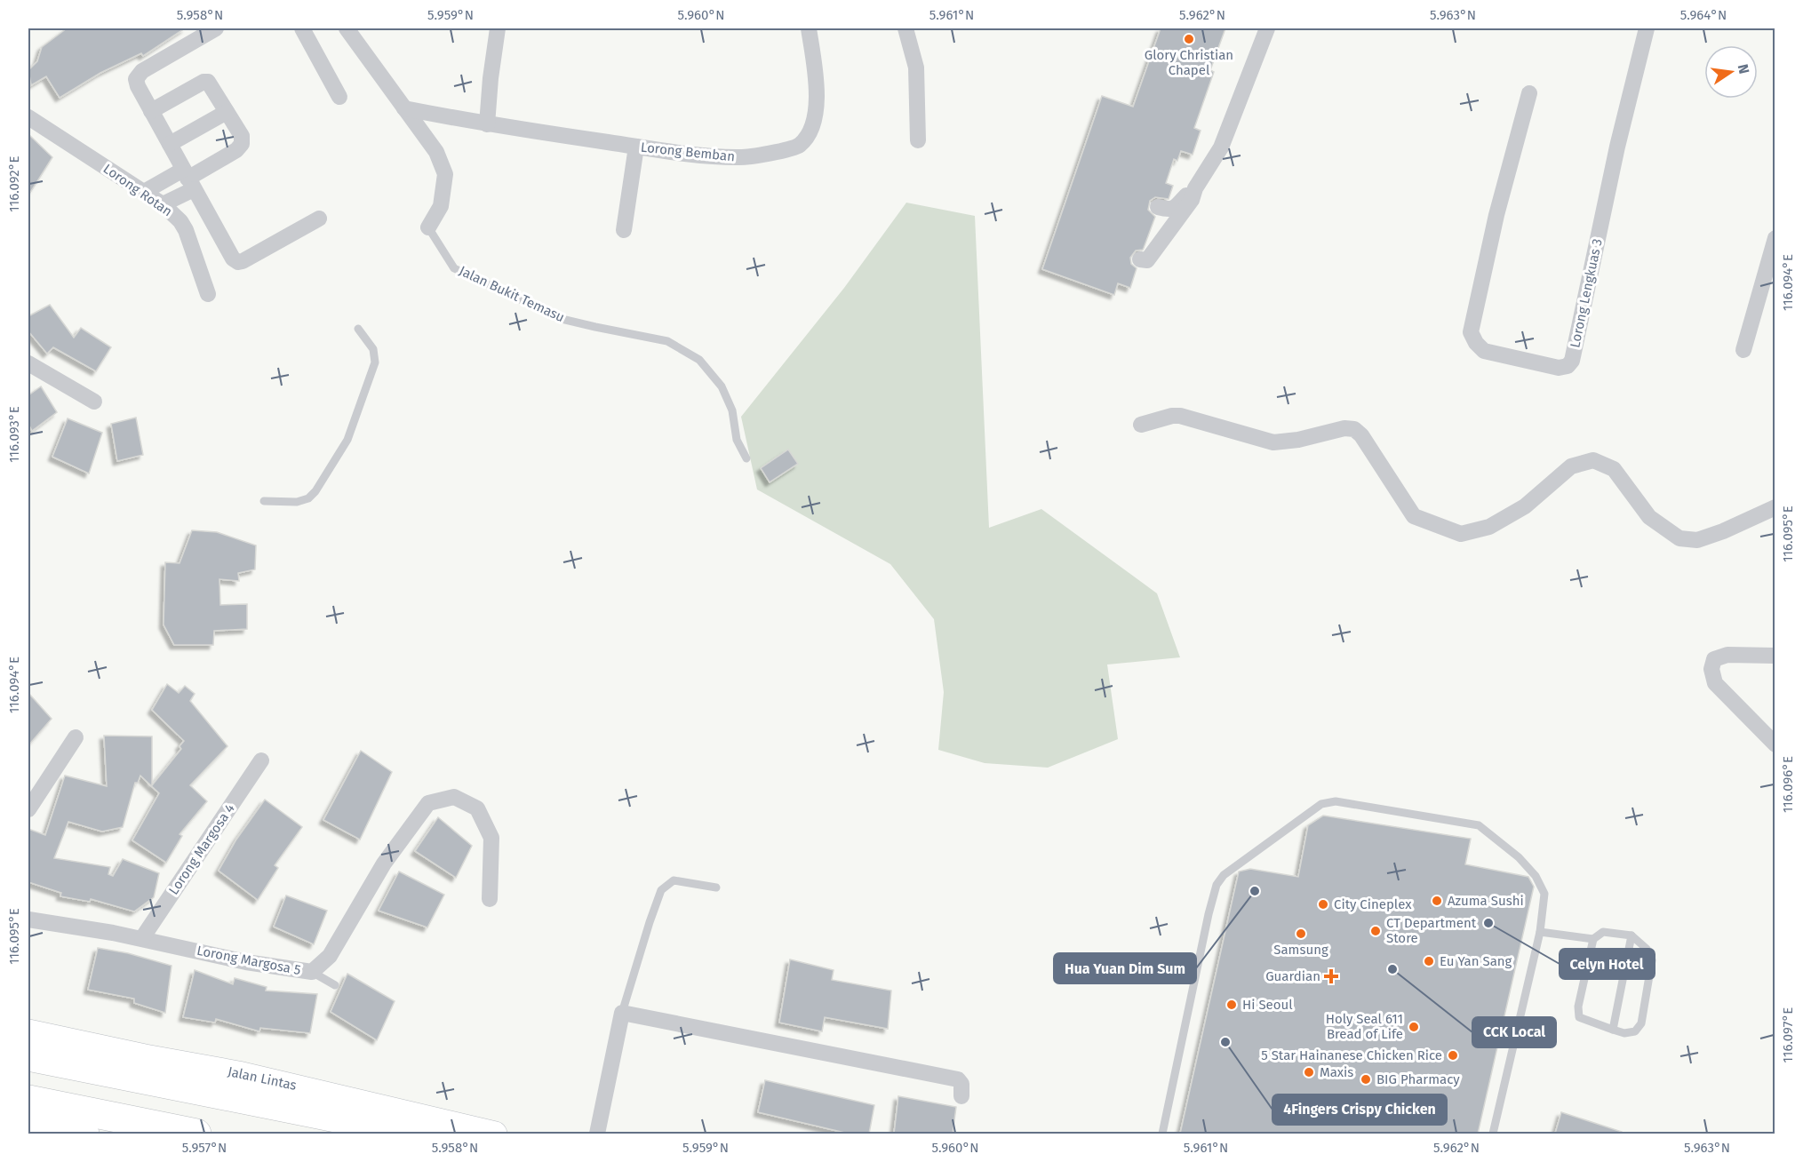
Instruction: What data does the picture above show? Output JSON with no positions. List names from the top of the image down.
{
  "streets": {
    "highway": ["Jalan Lintas"],
    "street": [
      "Lorong Bemban",
      "Lorong Rotan",
      "Lorong Lengkuas 3",
      "Jalan Bukit Temasu",
      "Lorong Margosa 4",
      "Lorong Margosa 5"
    ]
  },
  "crossings": [
    ["Lorong Bemban", "Jalan Bukit Temasu"],
    ["Lorong Margosa 4", "Lorong Margosa 5"]
  ],
  "places": {
    "other": [
      "Glory Christian Chapel",
      "Hua Yuan Dim Sum",
      "Azuma Sushi",
      "City Cineplex",
      "Celyn Hotel",
      "CT Department Store",
      "Samsung",
      "Eu Yan Sang",
      "CCK Local",
      "Hi Seoul",
      "Holy Seal 611 Bread of Life",
      "4Fingers Crispy Chicken",
      "5 Star Hainanese Chicken Rice",
      "Maxis",
      "BIG Pharmacy"
    ],
    "health": ["Guardian"]
  },
  "north": "right",
  "coordinates": [
    "5.958°N",
    "5.959°N",
    "5.960°N",
    "5.961°N",
    "5.962°N",
    "5.963°N",
    "5.964°N",
    "116.092°E",
    "116.094°E",
    "116.093°E",
    "116.095°E",
    "116.096°E",
    "116.097°E",
    "5.957°N"
  ]
}
